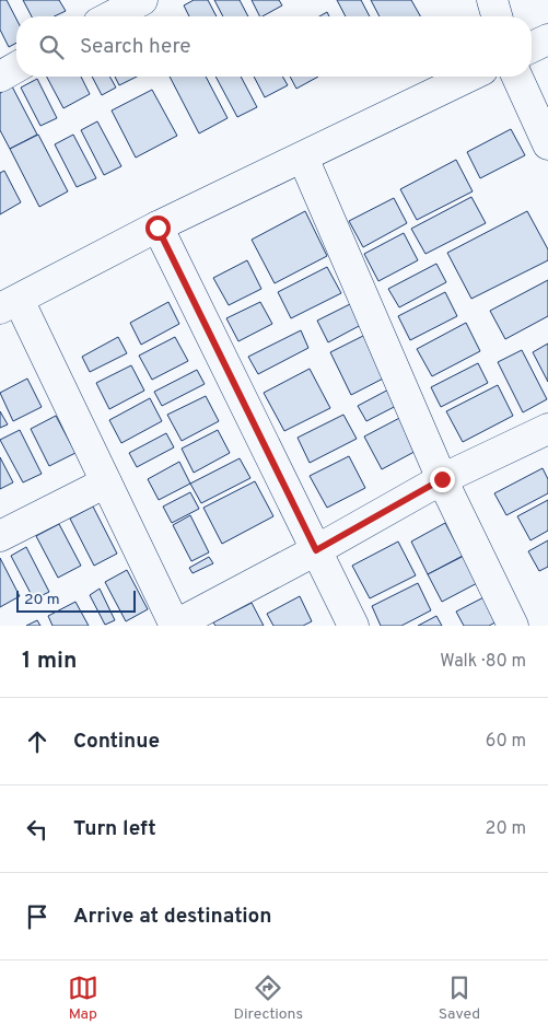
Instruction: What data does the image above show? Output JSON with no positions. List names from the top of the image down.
{
  "scale_bar": "20 m",
  "page": {
    "search": "Search here",
    "scale": "20 m",
    "heading": ["1 min", "Walk · 80 m"],
    "list": [
      ["Continue", "60 m"],
      ["Turn left", "20 m"],
      "Arrive at destination"
    ],
    "nav": ["Map", "Directions", "Saved"]
  }
}
